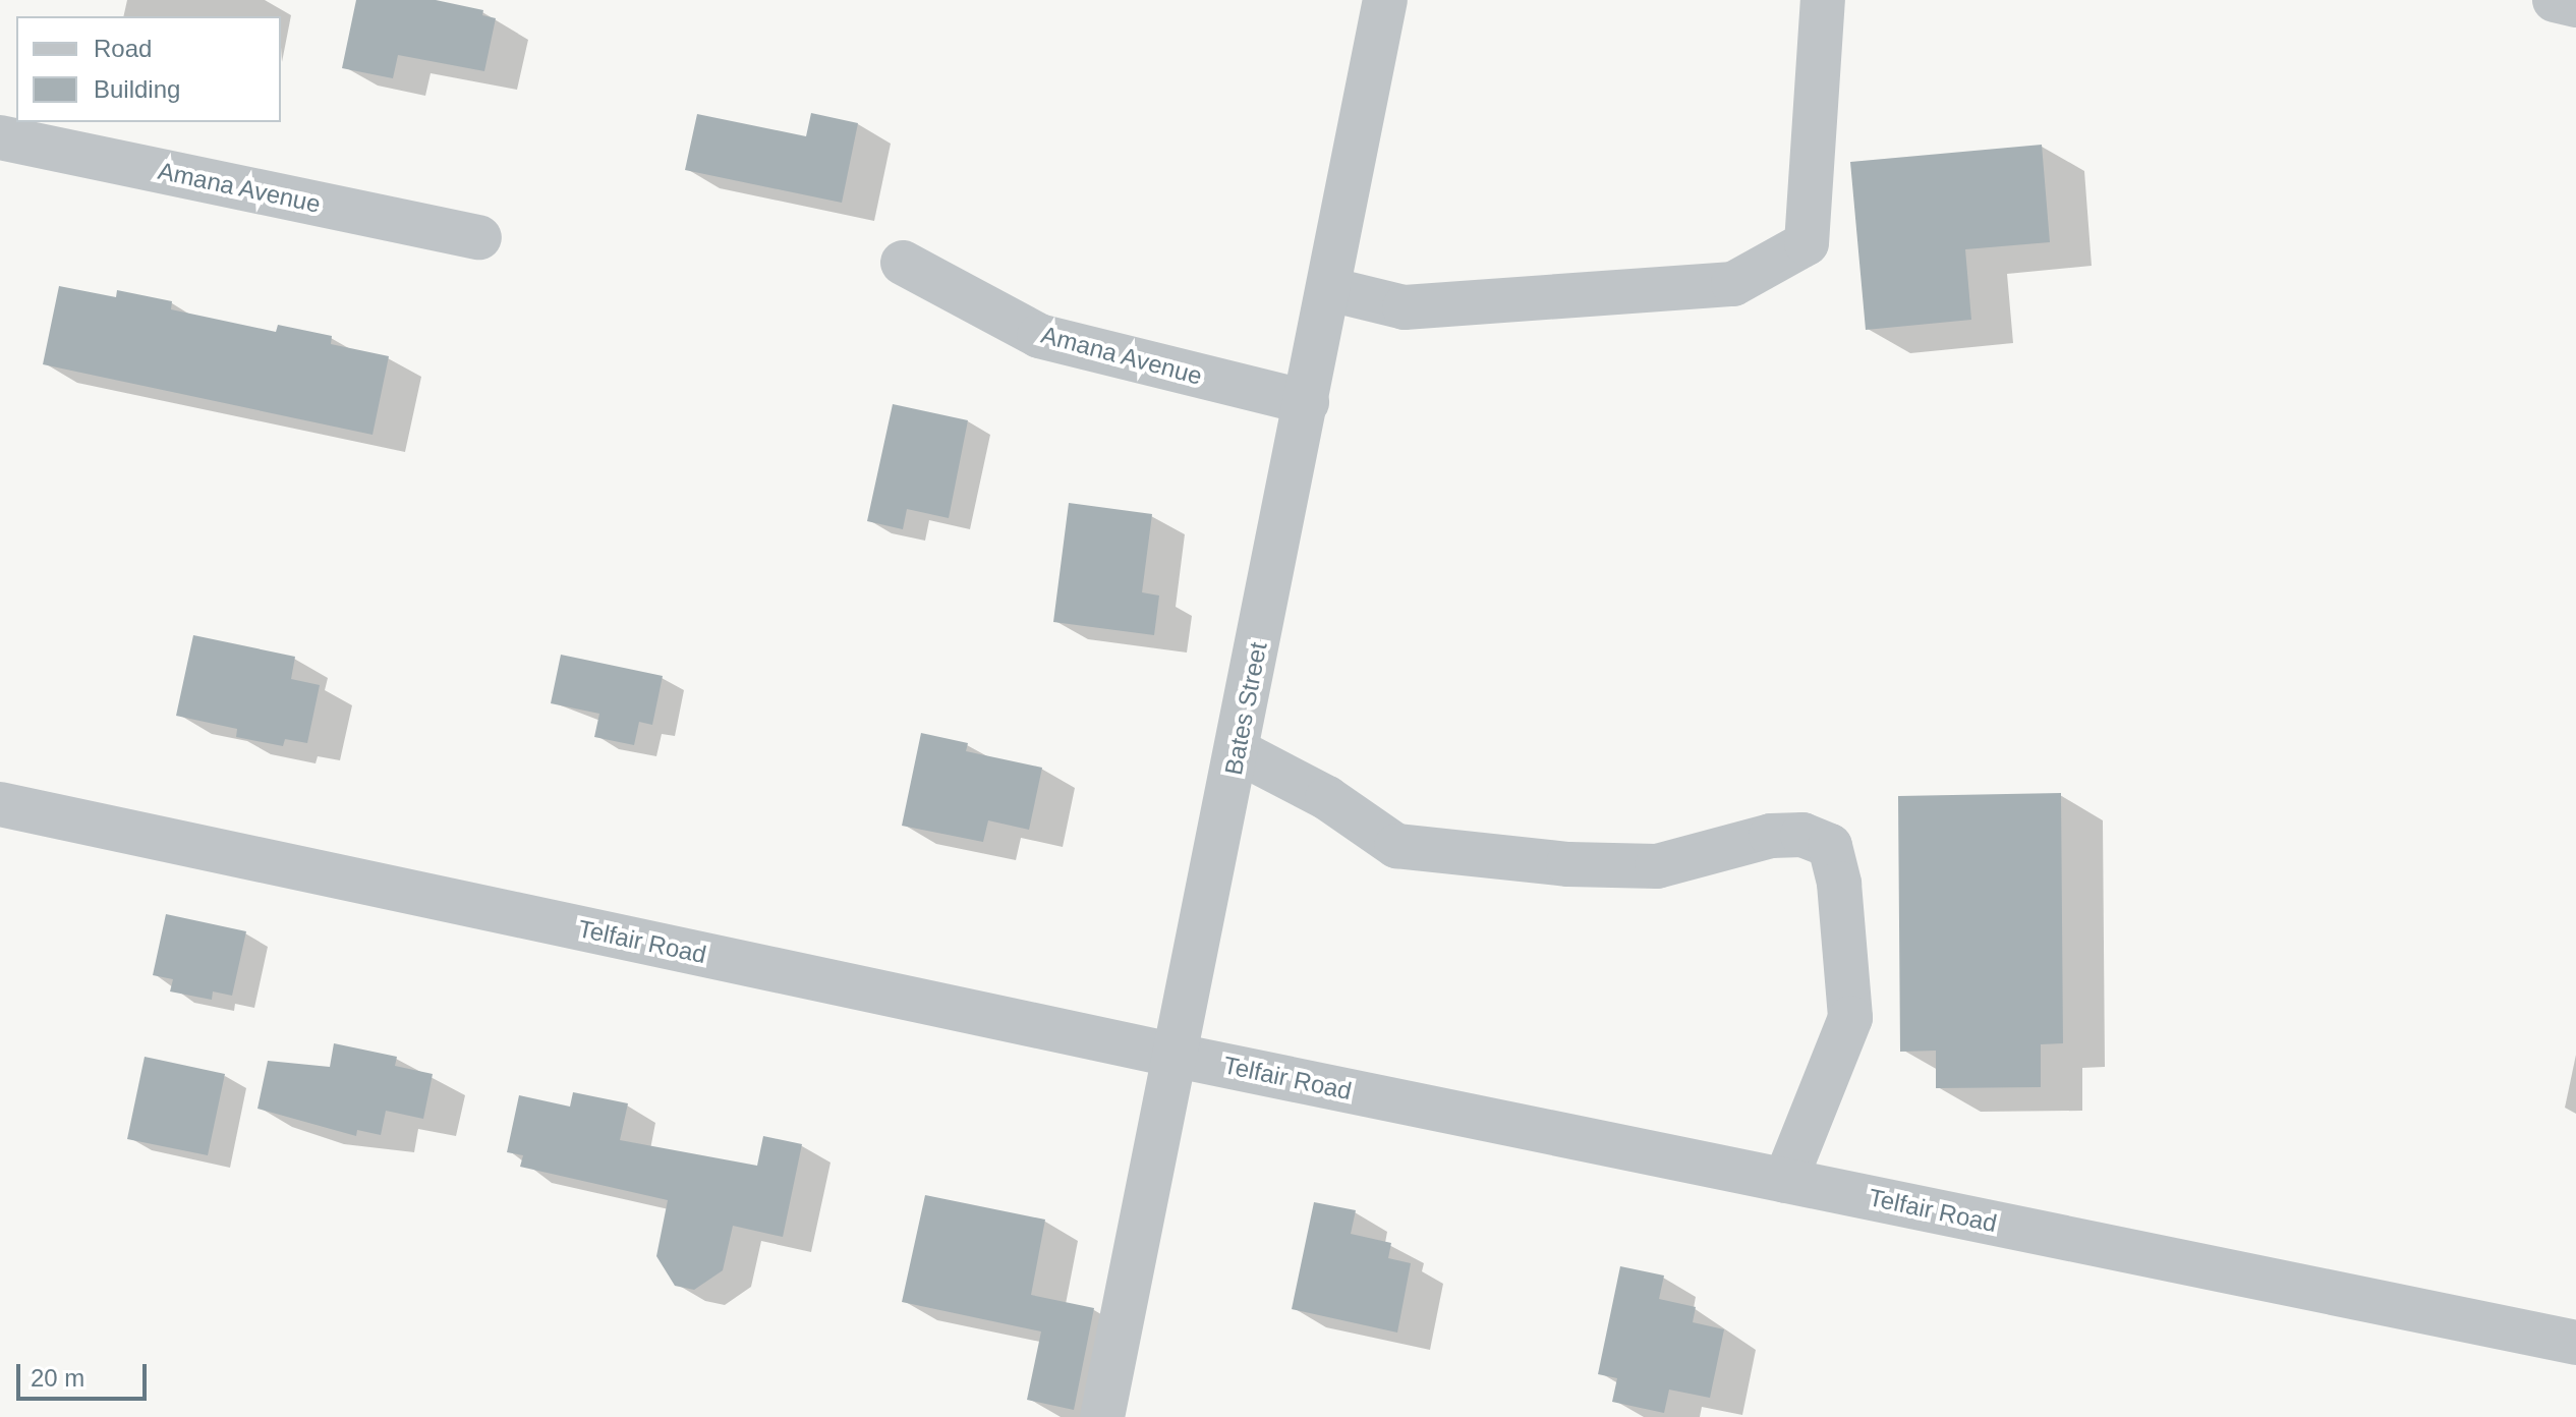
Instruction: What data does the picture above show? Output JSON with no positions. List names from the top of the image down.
{
  "streets": {
    "street": ["Amana Avenue", "Bates Street", "Telfair Road"]
  },
  "crossings": [
    ["Amana Avenue", "Bates Street"],
    ["Bates Street", "Telfair Road"]
  ],
  "legend": ["Road", "Building"],
  "scale_bar": "20 m"
}
